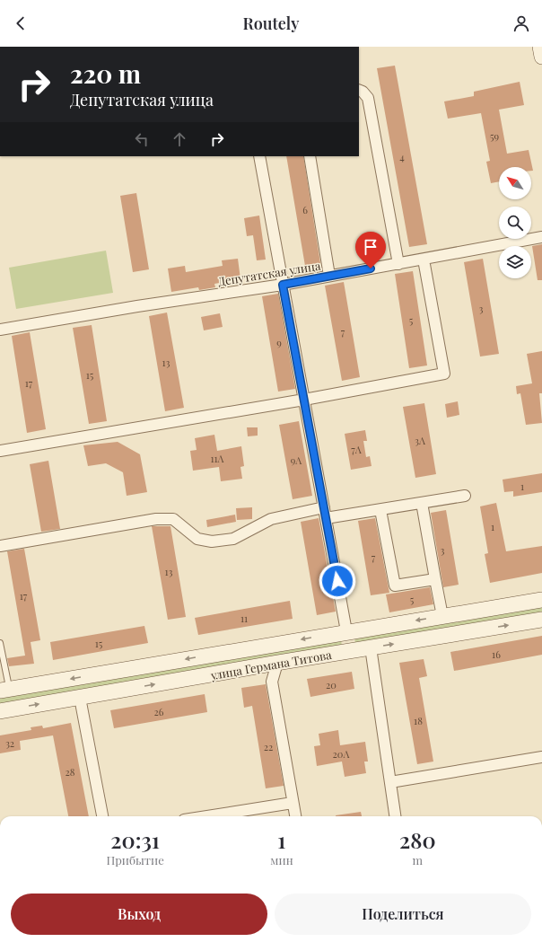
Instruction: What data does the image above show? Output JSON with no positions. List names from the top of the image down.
{
  "streets": {
    "street": ["Депутатская улица", "улица Германа Титова"]
  },
  "house_numbers": [
    "59",
    "4",
    "6",
    "3",
    "5",
    "7",
    "9",
    "13",
    "15",
    "17",
    "3А",
    "7А",
    "11А",
    "9А",
    "1",
    "1",
    "3",
    "7",
    "13",
    "17",
    "5",
    "11",
    "15",
    "16",
    "20",
    "26",
    "18",
    "32",
    "22",
    "20А",
    "28"
  ],
  "north": "top left",
  "page": {
    "header": "Routely",
    "turn": ["220 m", "Депутатская улица"],
    "eta": [
      "20:31",
      "Прибытие",
      "1",
      "мин",
      "280",
      "m"
    ],
    "buttons": ["Выход", "Поделиться"]
  }
}
